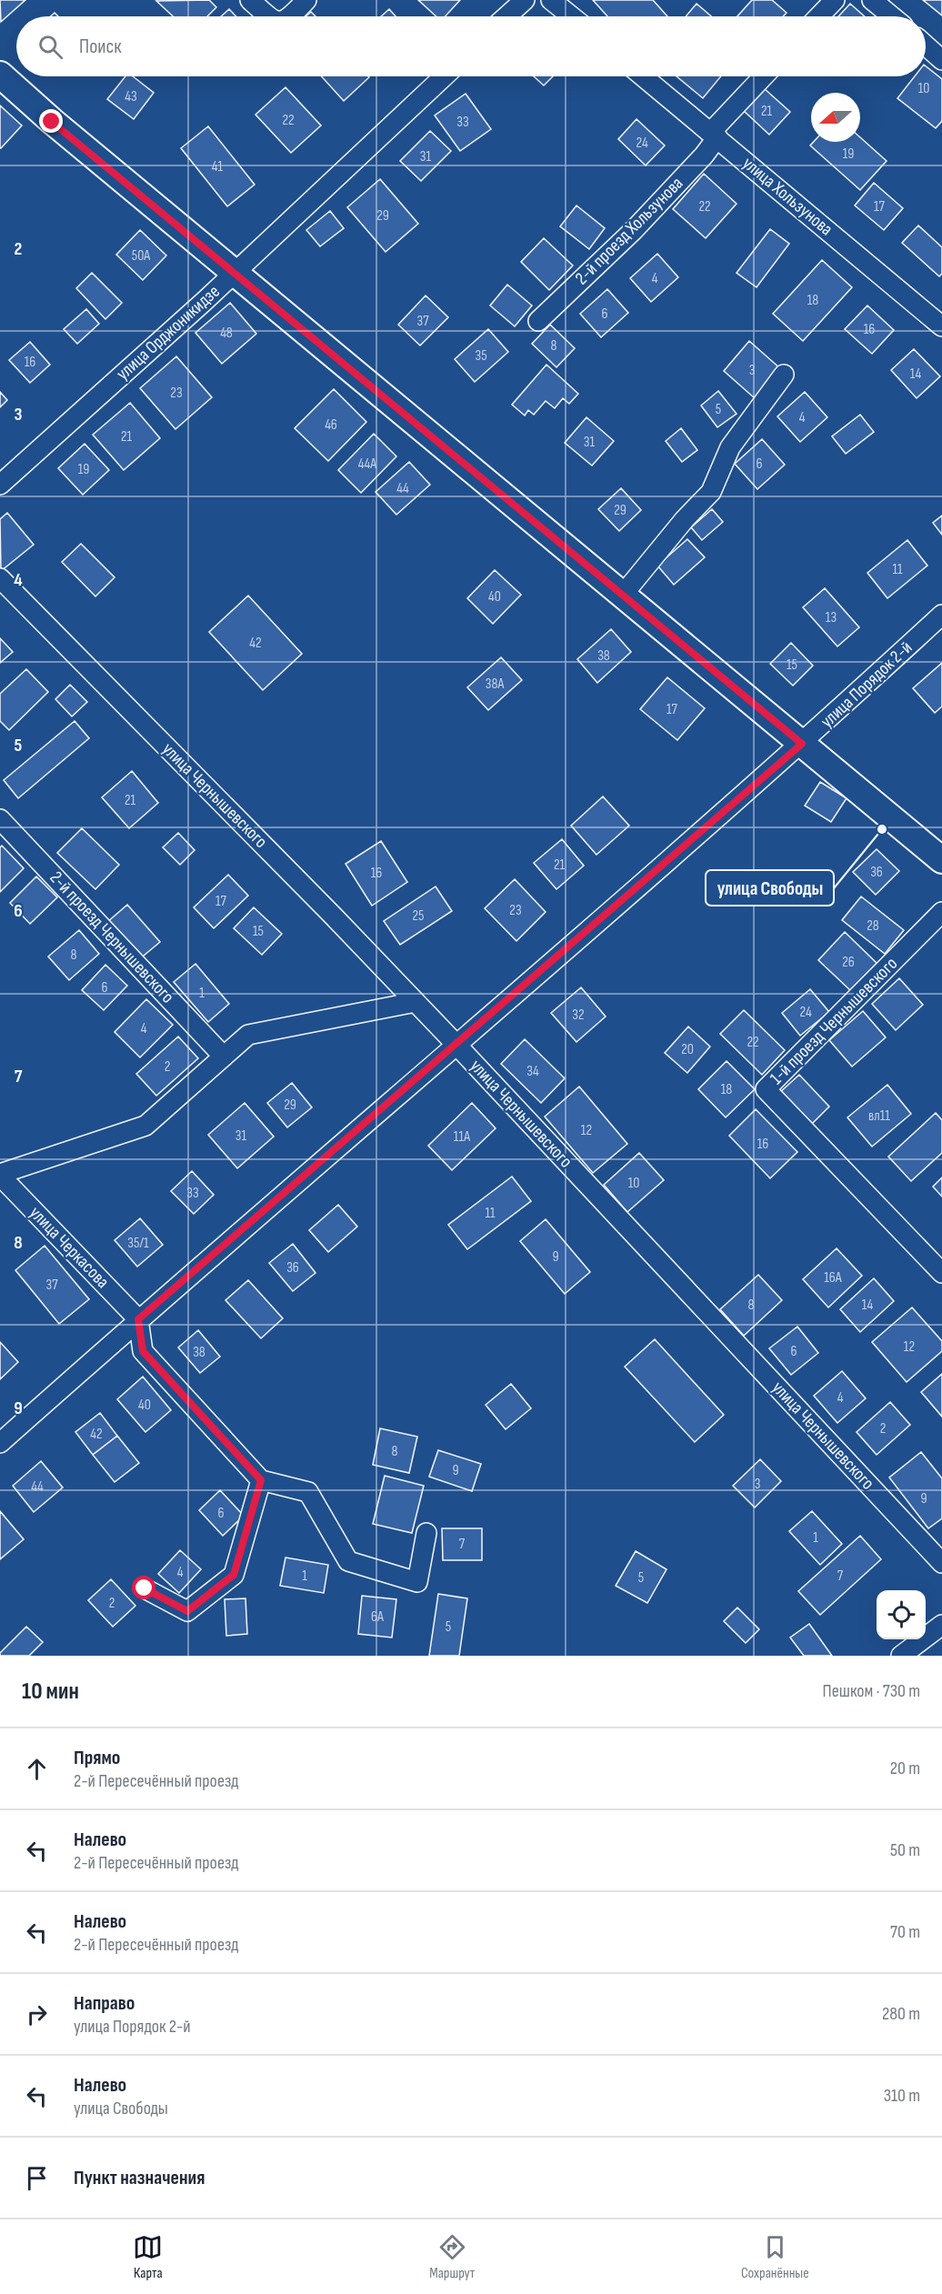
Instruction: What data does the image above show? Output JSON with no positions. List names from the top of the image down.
{
  "streets": {
    "street": [
      "улица Хользунова",
      "2-й проезд Хользунова",
      "улица Орджоникидзе",
      "улица Порядок 2-й",
      "улица Чернышевского",
      "2-й проезд Чернышевского",
      "1-й проезд Чернышевского",
      "улица Черкасова"
    ]
  },
  "crossings": [
    ["улица Хользунова", "2-й проезд Хользунова"],
    ["улица Порядок 2-й", "улица Чернышевского"],
    ["улица Порядок 2-й", "улица Черкасова"]
  ],
  "places": ["улица Свободы"],
  "house_numbers": [
    "10",
    "43",
    "21",
    "22",
    "33",
    "24",
    "19",
    "31",
    "41",
    "22",
    "17",
    "29",
    "50А",
    "4",
    "18",
    "6",
    "37",
    "16",
    "48",
    "8",
    "35",
    "16",
    "3",
    "14",
    "23",
    "5",
    "4",
    "46",
    "21",
    "31",
    "44А",
    "6",
    "19",
    "44",
    "29",
    "11",
    "40",
    "13",
    "42",
    "38",
    "15",
    "38А",
    "17",
    "21",
    "21",
    "36",
    "16",
    "17",
    "23",
    "25",
    "28",
    "15",
    "8",
    "26",
    "6",
    "1",
    "24",
    "32",
    "4",
    "22",
    "20",
    "2",
    "34",
    "18",
    "29",
    "вл11",
    "12",
    "31",
    "11А",
    "16",
    "10",
    "33",
    "11",
    "35/1",
    "9",
    "36",
    "16А",
    "37",
    "8",
    "14",
    "12",
    "6",
    "38",
    "4",
    "40",
    "2",
    "42",
    "8",
    "9",
    "3",
    "44",
    "9",
    "6",
    "1",
    "7",
    "4",
    "1",
    "7",
    "5",
    "2",
    "6А",
    "5"
  ],
  "north": "left",
  "page": {
    "search": "Поиск",
    "heading": ["10 мин", "Пешком · 730 m"],
    "list": [
      ["Прямо", "2-й Пересечённый проезд", "20 m"],
      ["Налево", "2-й Пересечённый проезд", "50 m"],
      ["Налево", "2-й Пересечённый проезд", "70 m"],
      ["Направо", "улица Порядок 2-й", "280 m"],
      ["Налево", "улица Свободы", "310 m"],
      "Пункт назначения"
    ],
    "nav": ["Карта", "Маршрут", "Сохранённые"]
  },
  "grid": {
    "rows": [
      "2",
      "3",
      "4",
      "5",
      "6",
      "7",
      "8",
      "9"
    ]
  }
}
